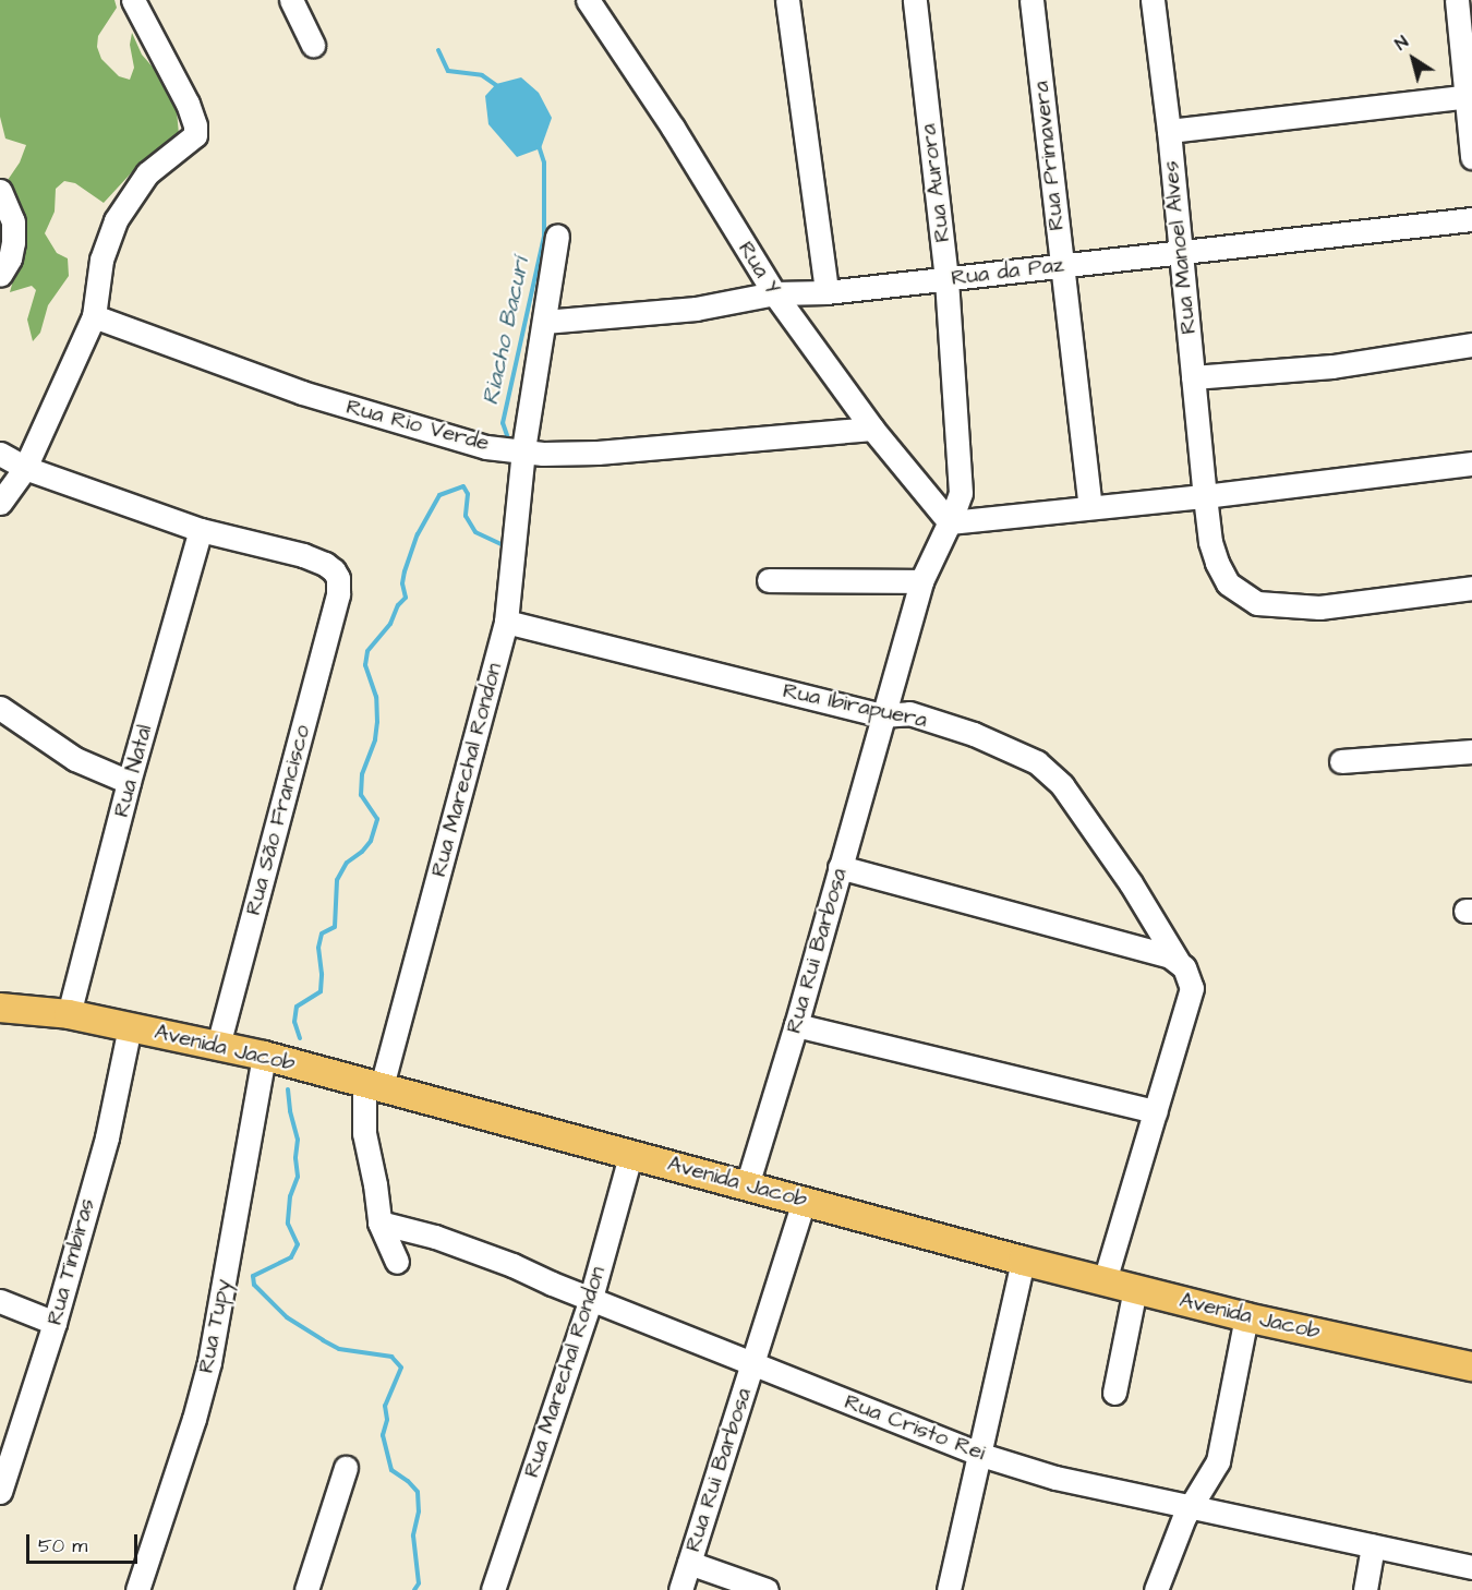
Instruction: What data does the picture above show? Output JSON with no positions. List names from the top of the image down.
{
  "streets": {
    "main road": ["Avenida Jacob"],
    "street": [
      "Rua Primavera",
      "Rua Aurora",
      "Rua Manoel Alves",
      "Rua Y",
      "Rua da Paz",
      "Rua Rio Verde",
      "Rua Ibirapuera",
      "Rua Marechal Rondon",
      "Rua Natal",
      "Rua São Francisco",
      "Rua Rui Barbosa",
      "Rua Timbiras",
      "Rua Tupy",
      "Rua Cristo Rei"
    ]
  },
  "crossings": [
    ["Rua Primavera", "Rua da Paz"],
    ["Rua Aurora", "Rua Y"],
    ["Rua Aurora", "Rua da Paz"],
    ["Rua Aurora", "Rua Rui Barbosa"],
    ["Rua Manoel Alves", "Rua da Paz"],
    ["Rua Y", "Rua da Paz"],
    ["Rua Y", "Rua Rio Verde"],
    ["Rua da Paz", "Rua Marechal Rondon"],
    ["Rua Rio Verde", "Rua Marechal Rondon"],
    ["Rua Ibirapuera", "Rua Marechal Rondon"],
    ["Rua Ibirapuera", "Rua Rui Barbosa"],
    ["Rua Marechal Rondon", "Avenida Jacob"],
    ["Rua Marechal Rondon", "Rua Cristo Rei"],
    ["Rua Natal", "Rua São Francisco"],
    ["Rua Natal", "Avenida Jacob"],
    ["Rua São Francisco", "Avenida Jacob"],
    ["Rua Rui Barbosa", "Avenida Jacob"],
    ["Rua Rui Barbosa", "Rua Cristo Rei"],
    ["Avenida Jacob", "Rua Timbiras"],
    ["Avenida Jacob", "Rua Tupy"]
  ],
  "water": ["Riacho Bacurí"],
  "scale_bar": "50 m",
  "north": "top left"
}
